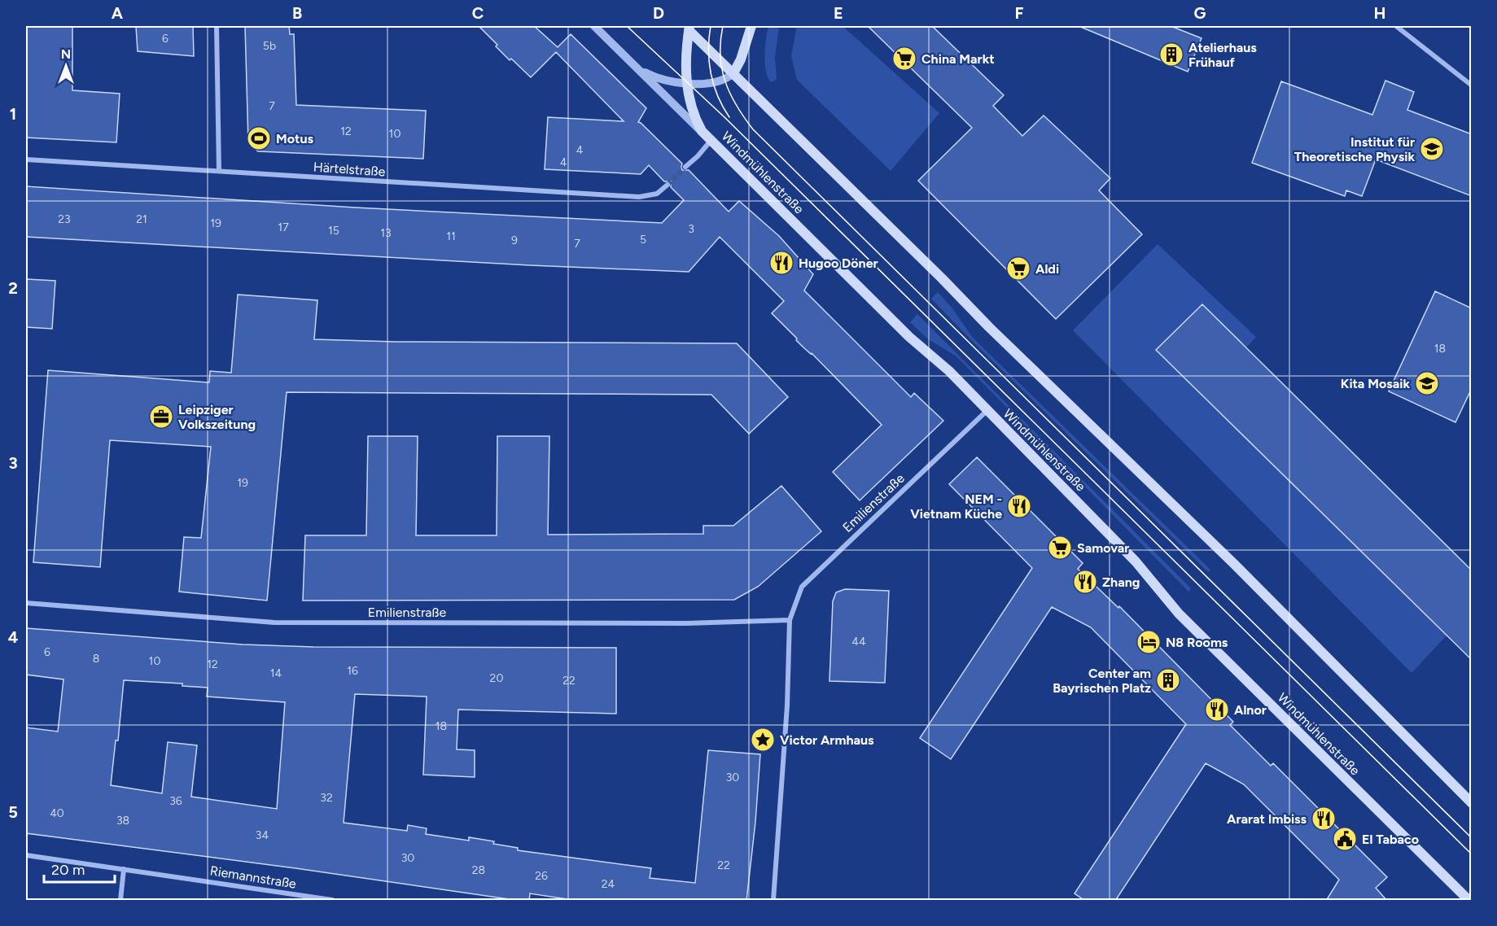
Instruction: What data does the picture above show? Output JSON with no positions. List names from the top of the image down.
{
  "streets": {
    "main road": ["Windmühlenstraße"],
    "street": ["Härtelstraße", "Emilienstraße", "Riemannstraße"]
  },
  "crossings": [
    ["Windmühlenstraße", "Emilienstraße"]
  ],
  "places": {
    "building": ["Atelierhaus Frühauf", "Center am Bayrischen Platz"],
    "supermarket": ["China Markt", "Aldi", "Samovar"],
    "sports": ["Motus"],
    "school or university": ["Institut für Theoretische Physik", "Kita Mosaik"],
    "restaurant": [
      "Hugoo Döner",
      "NEM - Vietnam Küche",
      "Zhang",
      "Alnor",
      "Ararat Imbiss"
    ],
    "office": ["Leipziger Volkszeitung"],
    "hotel": ["N8 Rooms"],
    "place": ["Victor Armhaus"],
    "public building": ["El Tabaco"]
  },
  "house_numbers": [
    "6",
    "5b",
    "7",
    "12",
    "10",
    "4",
    "4",
    "23",
    "21",
    "19",
    "17",
    "3",
    "15",
    "13",
    "11",
    "5",
    "9",
    "7",
    "18",
    "19",
    "44",
    "6",
    "8",
    "10",
    "12",
    "16",
    "14",
    "20",
    "22",
    "18",
    "30",
    "32",
    "36",
    "40",
    "38",
    "34",
    "30",
    "22",
    "28",
    "26",
    "24"
  ],
  "scale_bar": "20 m",
  "north": "top",
  "grid": {
    "columns": [
      "A",
      "B",
      "C",
      "D",
      "E",
      "F",
      "G",
      "H"
    ],
    "rows": [
      "1",
      "2",
      "3",
      "4",
      "5"
    ]
  }
}
